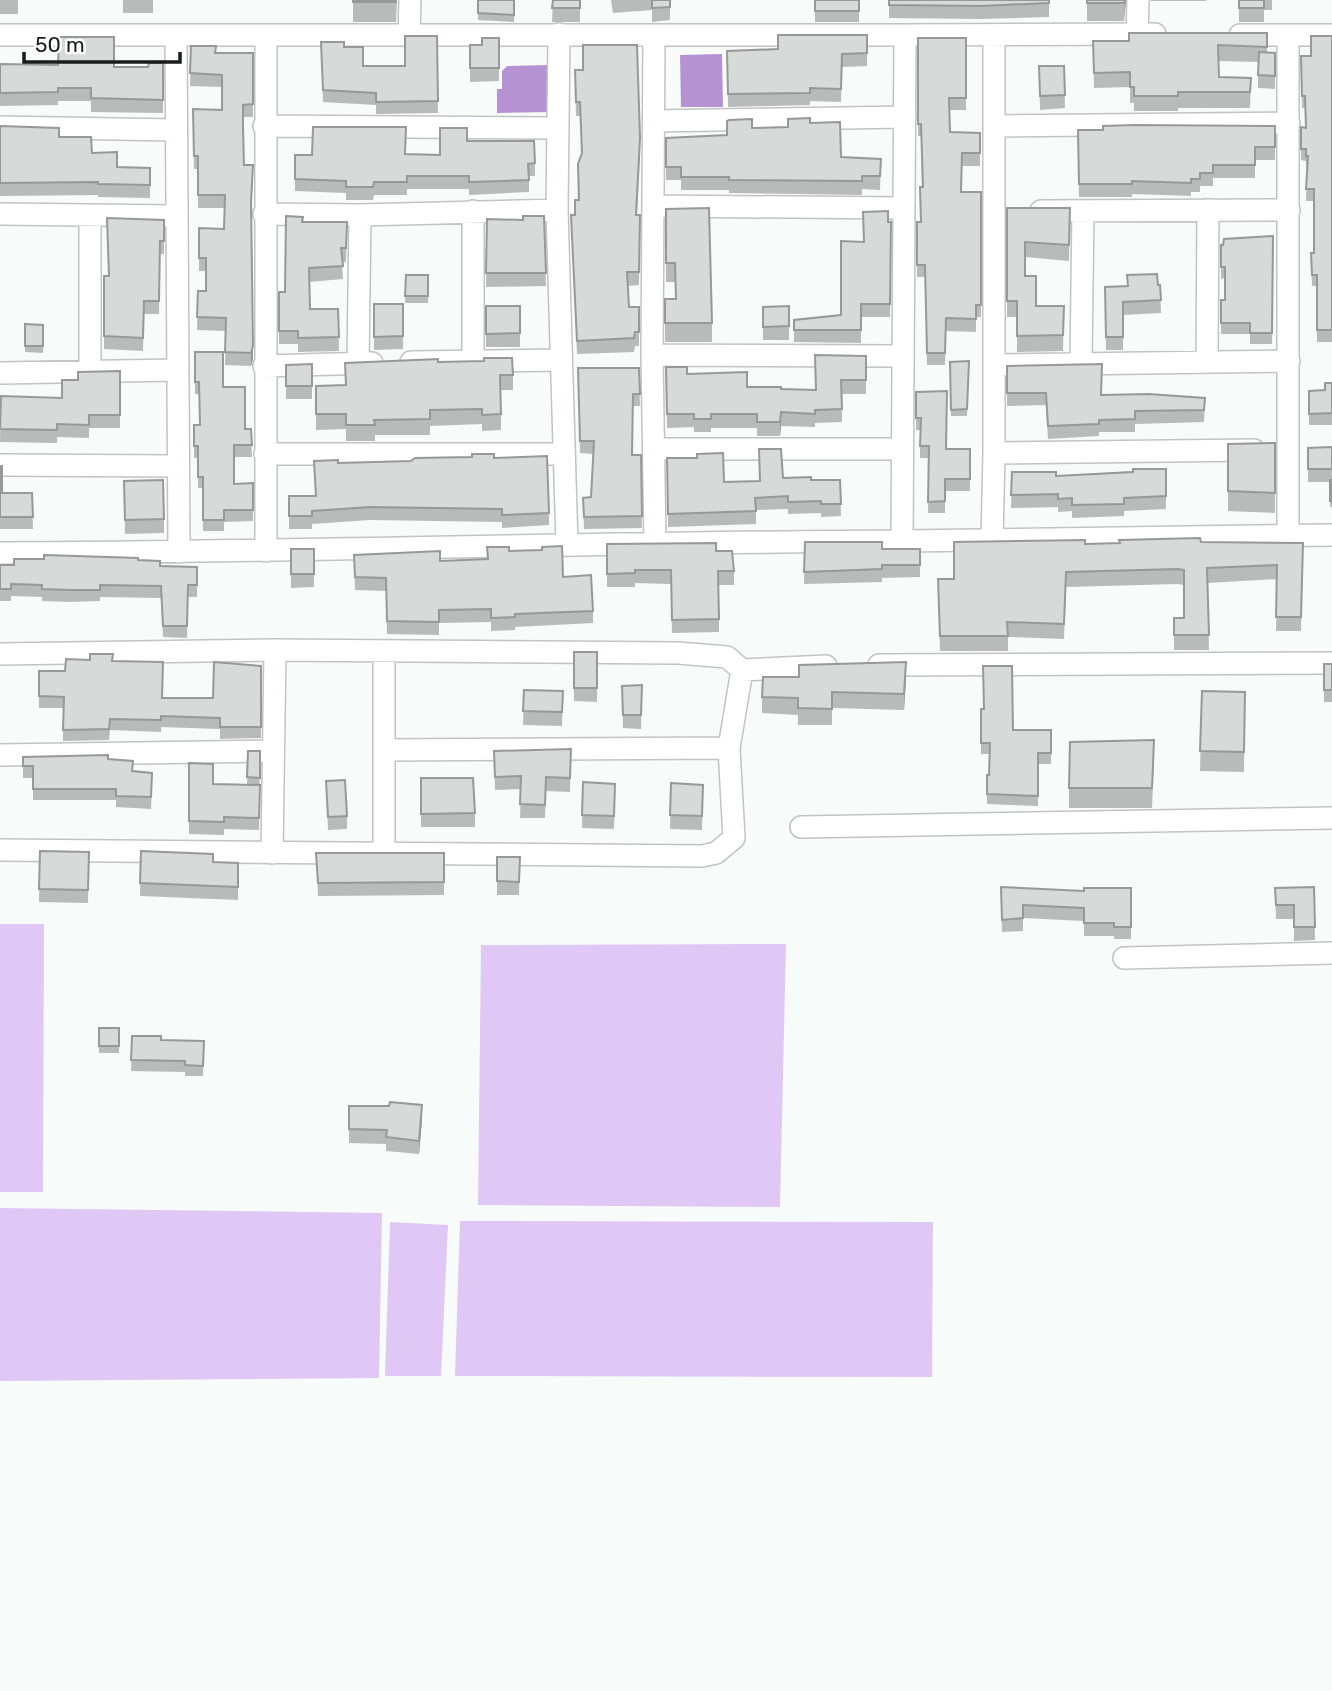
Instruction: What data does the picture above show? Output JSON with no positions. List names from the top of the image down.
{
  "scale_bar": "50 m"
}
